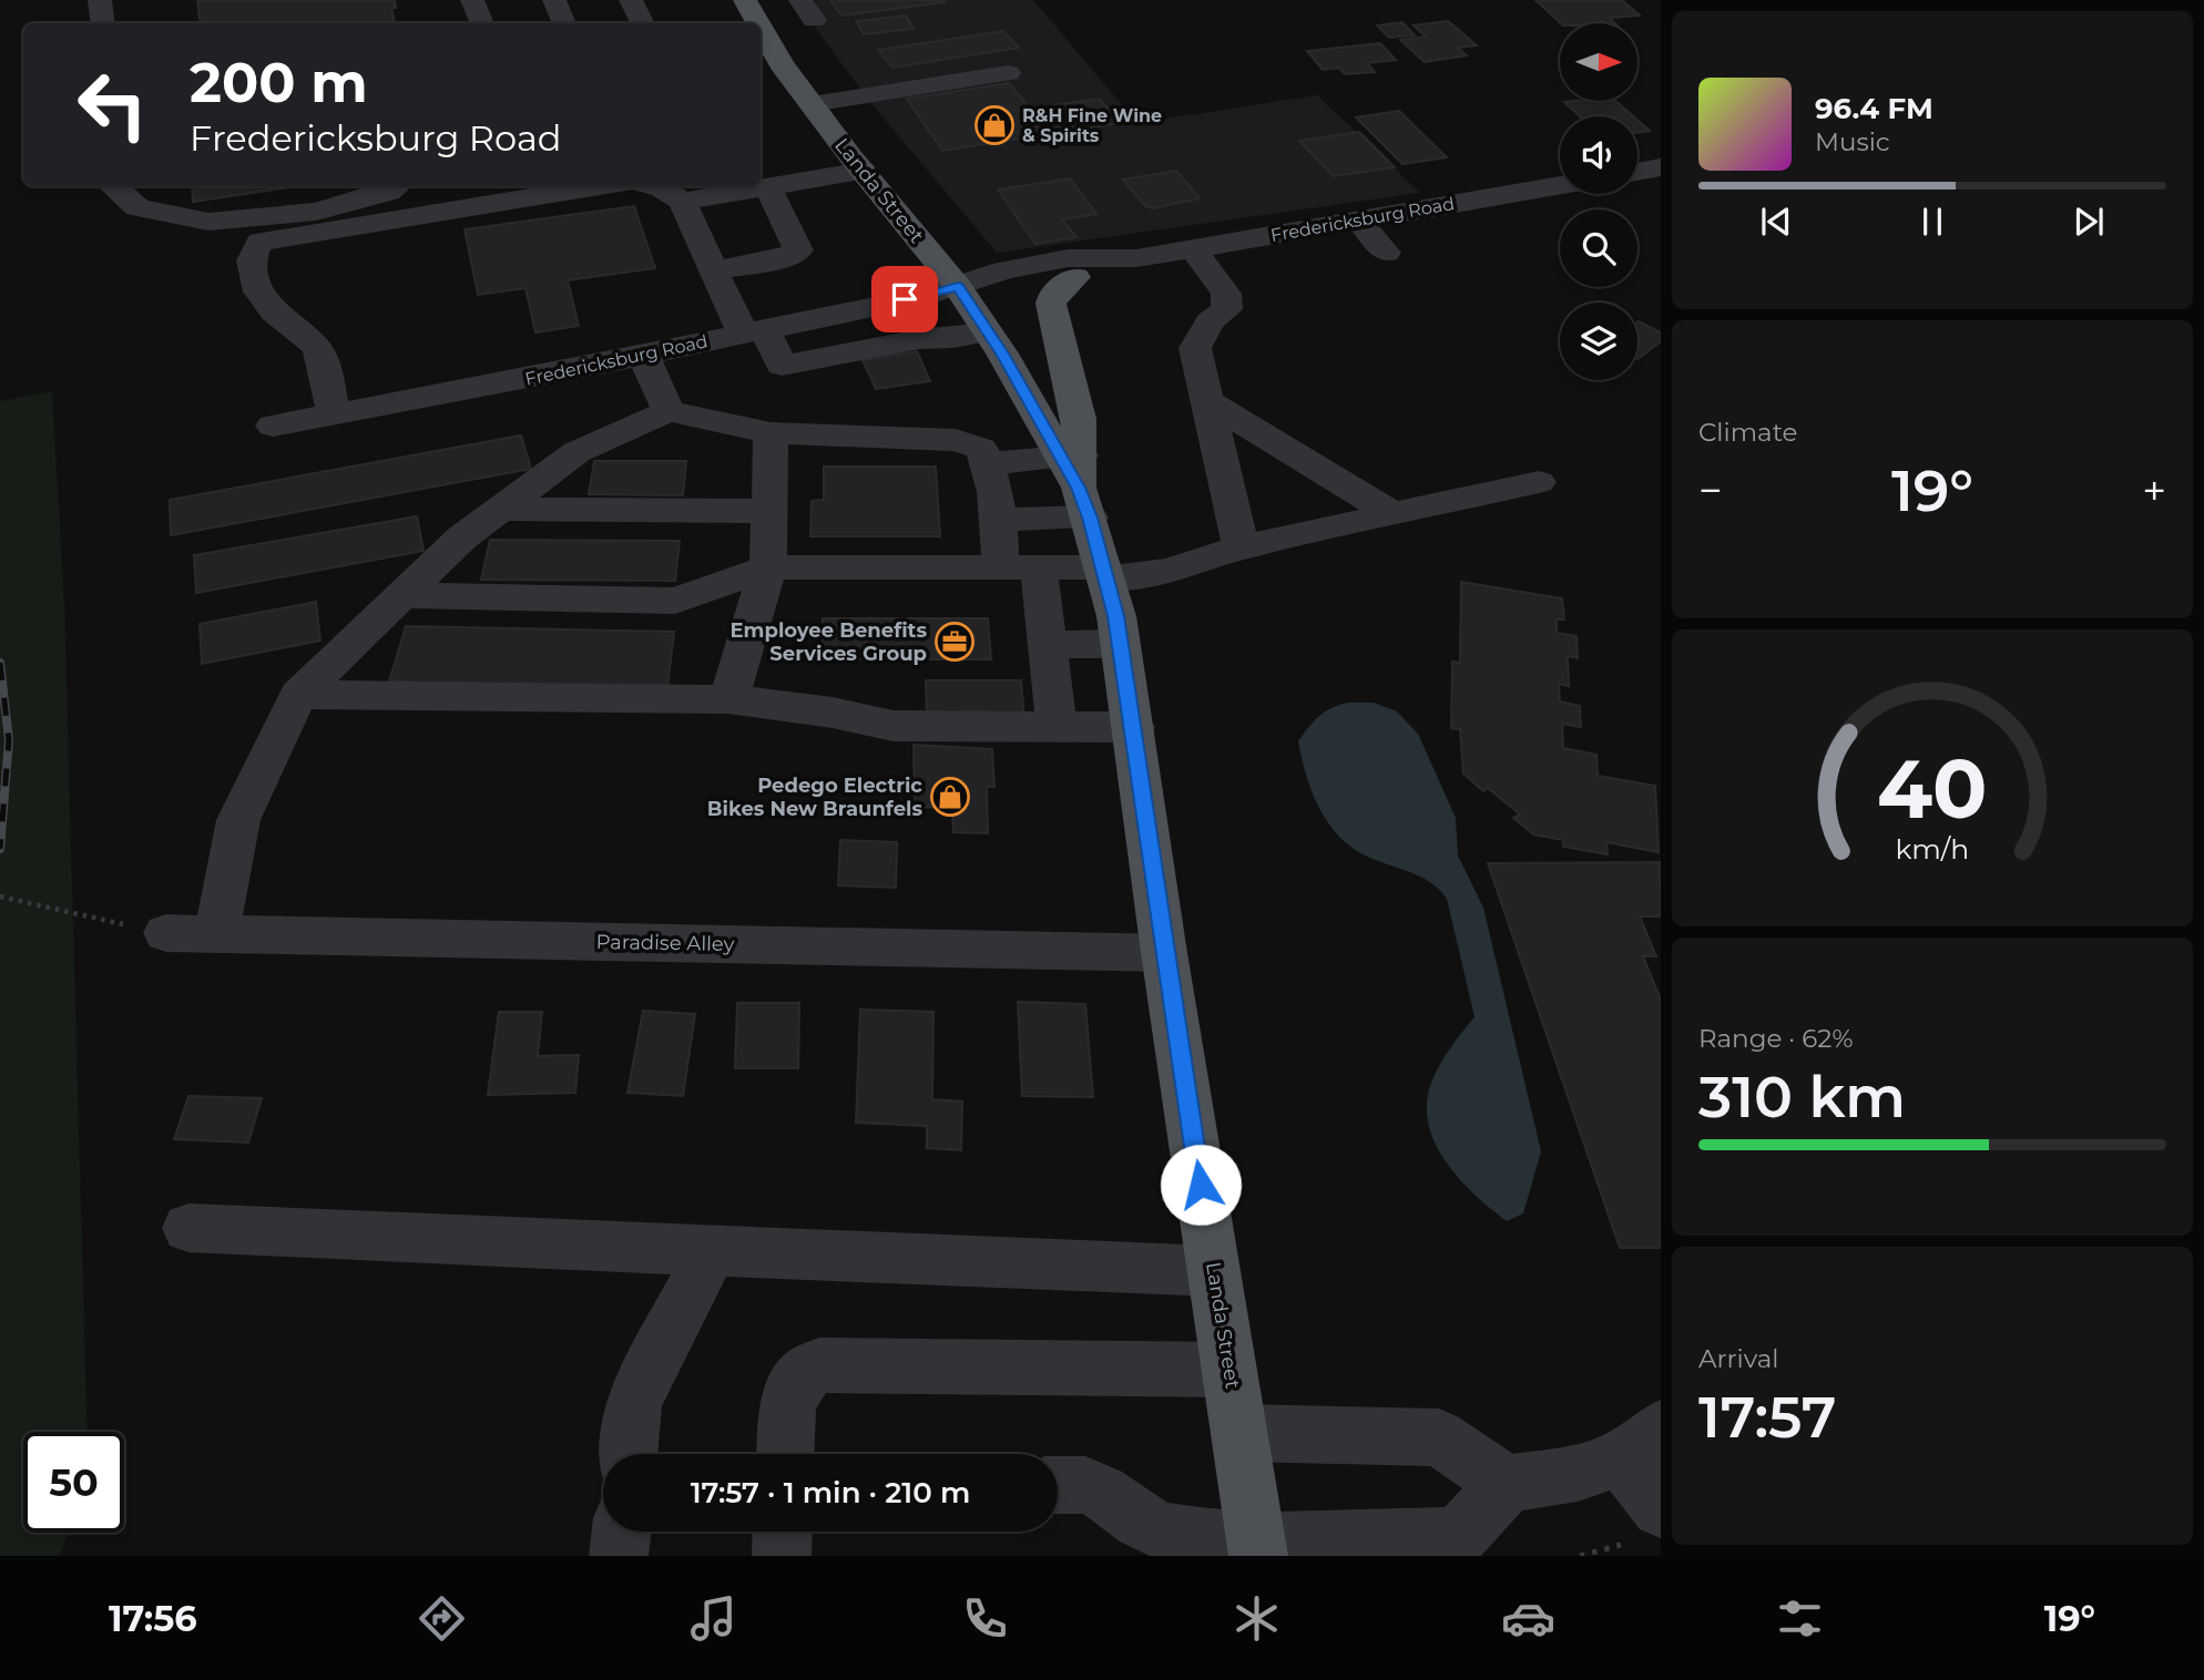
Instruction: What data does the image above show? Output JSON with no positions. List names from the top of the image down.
{
  "streets": {
    "main road": ["Landa Street"],
    "street": ["Fredericksburg Road", "Paradise Alley"]
  },
  "crossings": [
    ["Landa Street", "Fredericksburg Road"],
    ["Landa Street", "Paradise Alley"]
  ],
  "places": {
    "shop": ["R&H Fine Wine & Spirits", "Pedego Electric Bikes New Braunfels"],
    "office": ["Employee Benefits Services Group"]
  },
  "north": "right",
  "page": {
    "turn": ["200 m", "Fredericksburg Road"],
    "song": ["96.4 FM", "Music"],
    "tile": [
      "Climate",
      ["Range · 62%", "310 km"],
      ["Arrival", "17:57"]
    ],
    "heat": ["−", "19°", "+"],
    "limit": "50",
    "trip": "17:57 · 1 min · 210 m",
    "tabs": ["17:56", "19°"],
    "gauge": ["40", "km/h"]
  }
}
